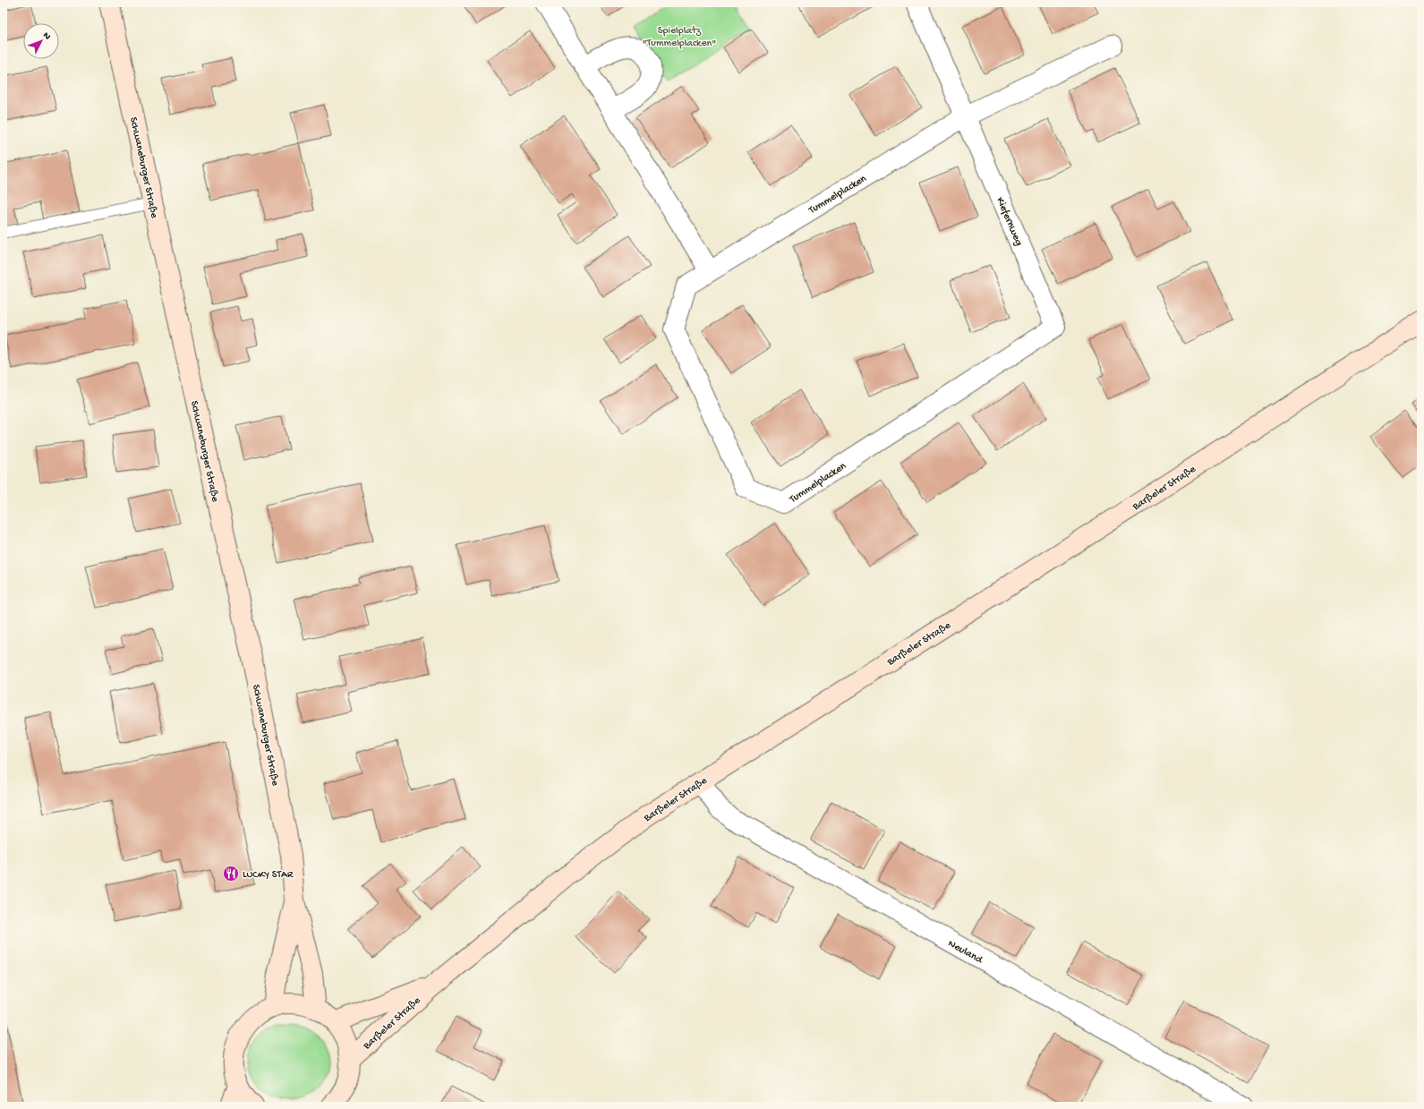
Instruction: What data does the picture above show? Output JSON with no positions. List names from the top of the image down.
{
  "streets": {
    "main road": ["Schwaneburger Straße", "Barßeler Straße"],
    "street": ["Tummelplacken", "Kiefernweg", "Neuland"]
  },
  "crossings": [
    ["Tummelplacken", "Kiefernweg"],
    ["Barßeler Straße", "Neuland"]
  ],
  "parks": ["Spielplatz \"Tummelplacken\""],
  "places": {
    "restaurant": ["LUCKY STAR"]
  },
  "north": "top right"
}
